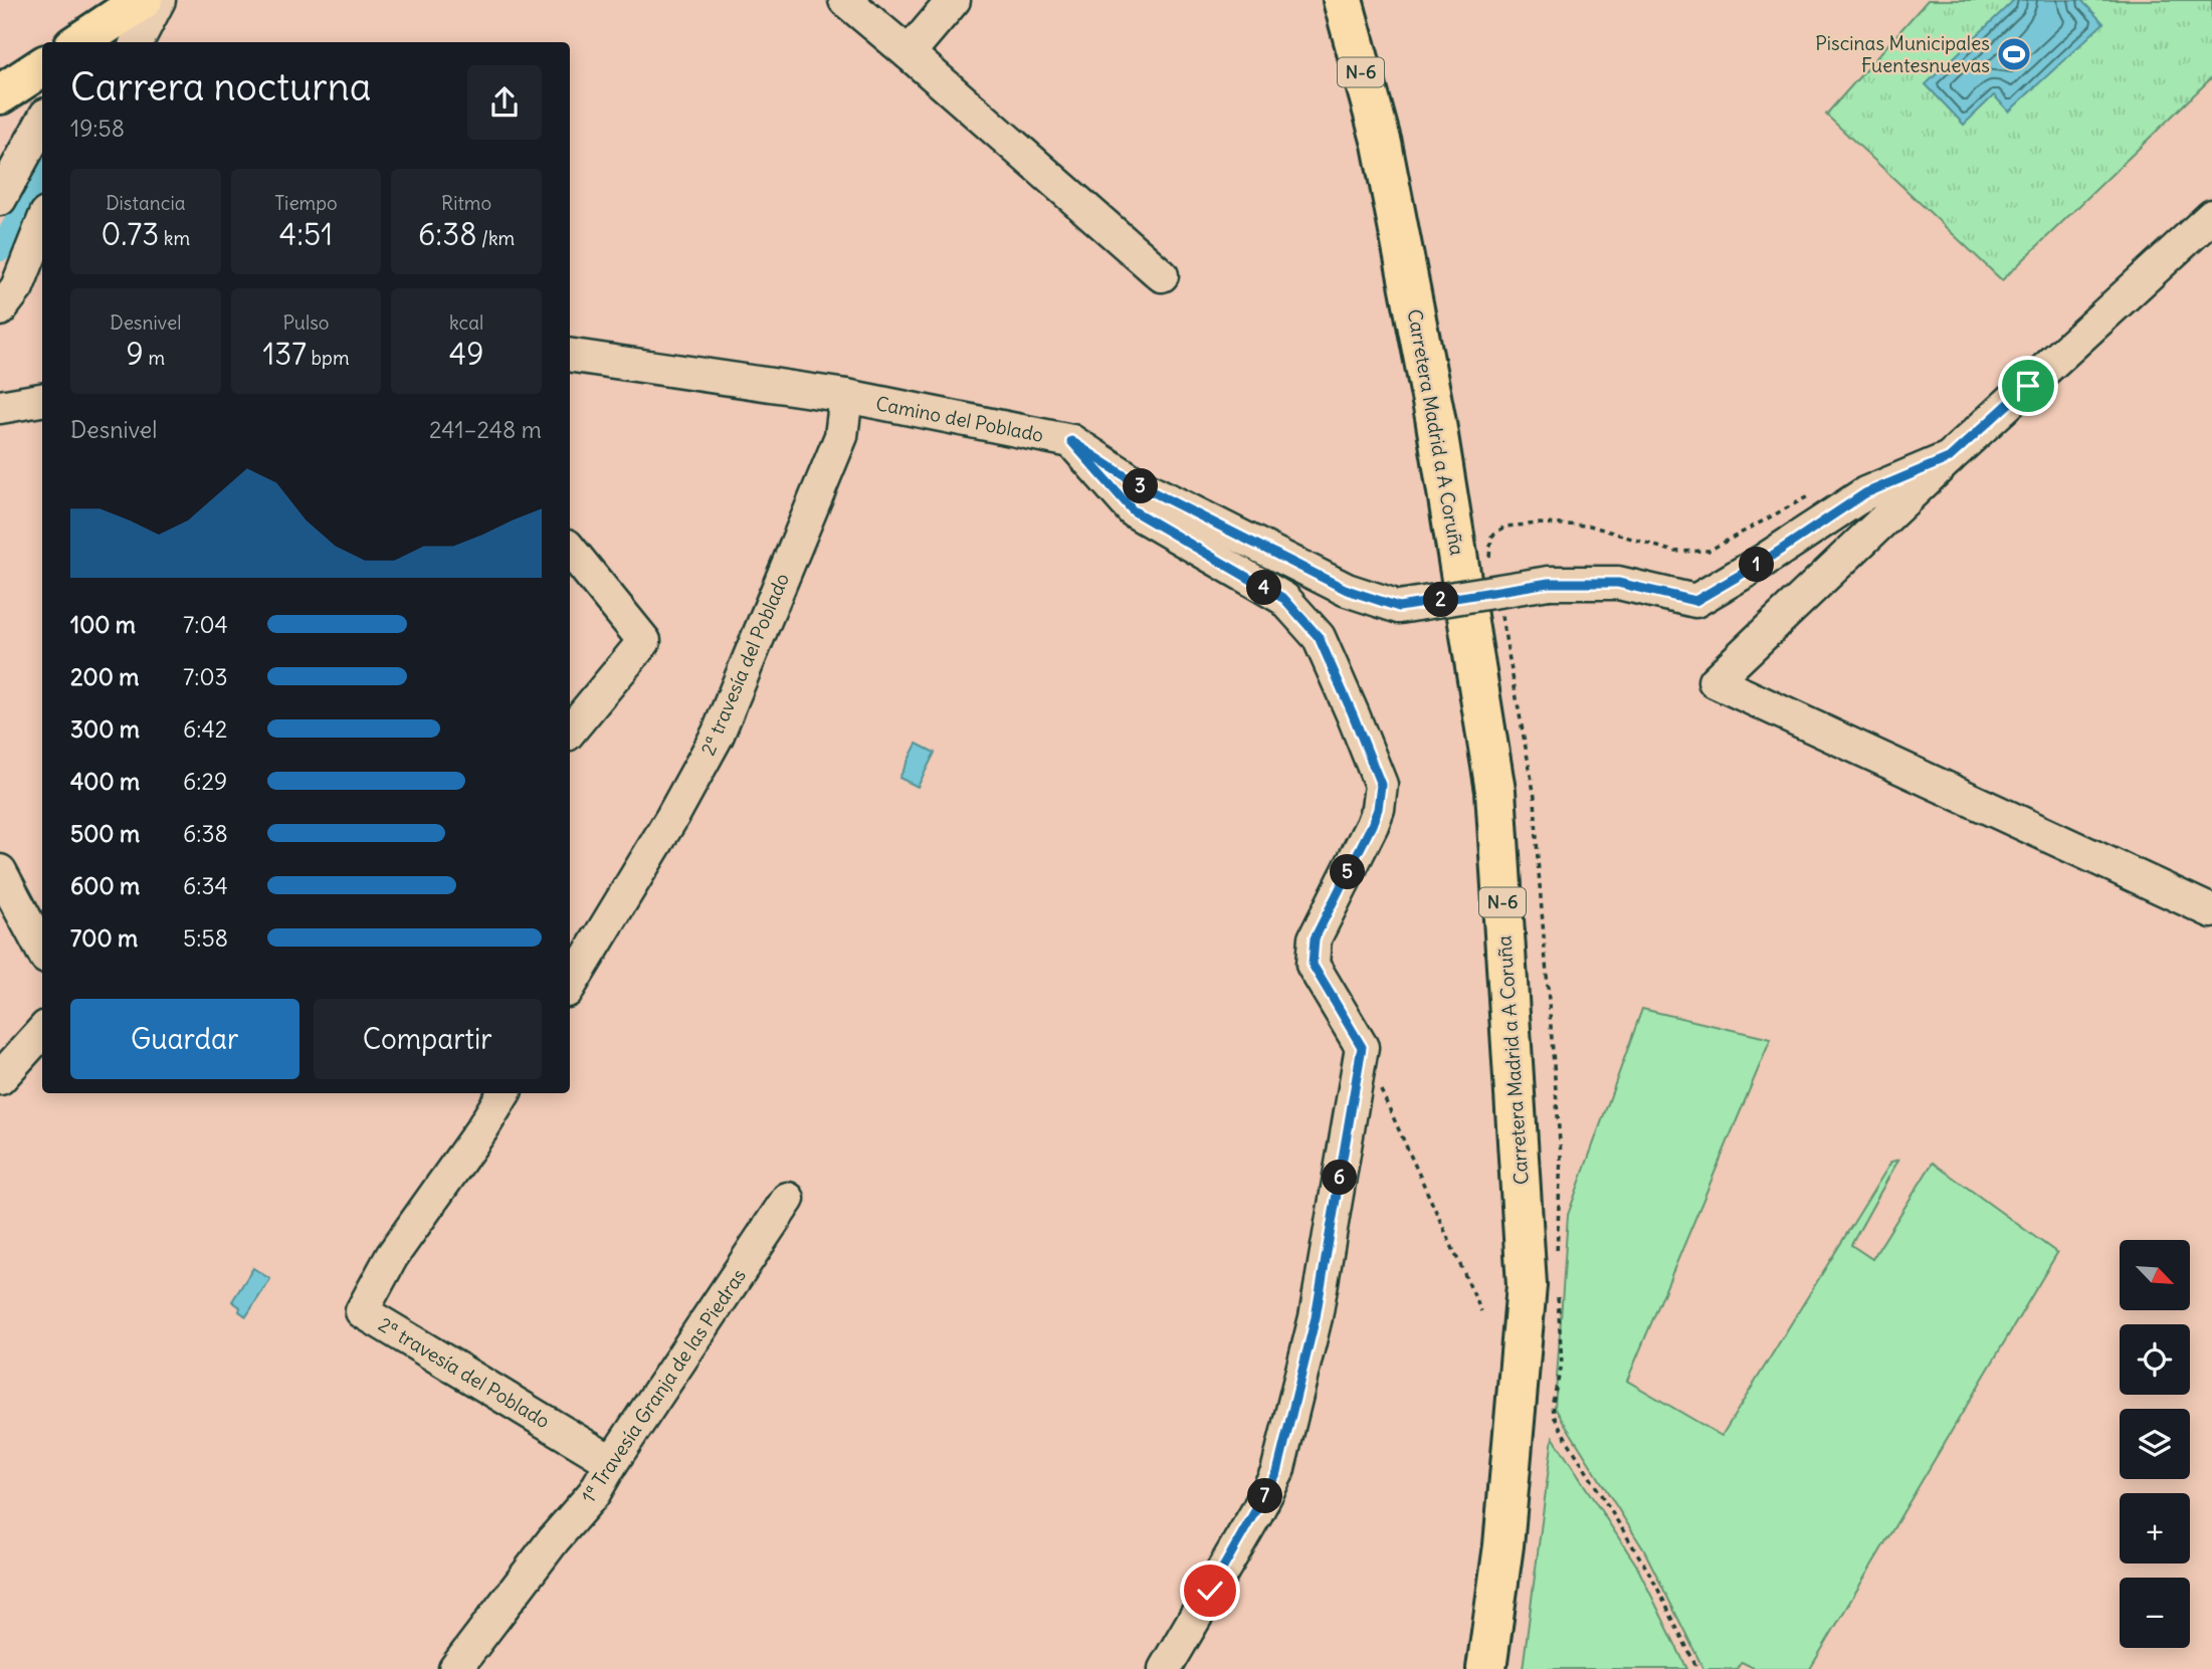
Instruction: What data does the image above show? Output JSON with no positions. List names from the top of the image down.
{
  "streets": {
    "main road": ["N-6", "Carretera Madrid a A Coruña"],
    "street": ["Camino del Poblado", "2ª travesía del Poblado", "1ª Travesía Granja de las Piedras"]
  },
  "crossings": [
    ["N-6", "Carretera Madrid a A Coruña"],
    ["Camino del Poblado", "2ª travesía del Poblado"],
    ["2ª travesía del Poblado", "1ª Travesía Granja de las Piedras"]
  ],
  "places": {
    "sports": ["Piscinas Municipales Fuentesnuevas"]
  },
  "north": "bottom right",
  "page": {
    "heading": ["Carrera nocturna", "19:58"],
    "stats": [
      ["Distancia", "0.73 km"],
      ["Tiempo", "4:51"],
      ["Ritmo", "6:38 /km"],
      ["Desnivel", "9 m"],
      ["Pulso", "137 bpm"],
      ["kcal", "49"]
    ],
    "chart": ["Desnivel", "241–248 m"],
    "pins": [
      "3",
      "1",
      "4",
      "2",
      "5",
      "6",
      "7"
    ],
    "list": [
      {
        "name": "100 m",
        "note": "7:04"
      },
      {
        "name": "200 m",
        "note": "7:03"
      },
      {
        "name": "300 m",
        "note": "6:42"
      },
      {
        "name": "400 m",
        "note": "6:29"
      },
      {
        "name": "500 m",
        "note": "6:38"
      },
      {
        "name": "600 m",
        "note": "6:34"
      },
      {
        "name": "700 m",
        "note": "5:58"
      }
    ],
    "buttons": ["Guardar", "Compartir"],
    "map_buttons": ["+", "−"]
  }
}
